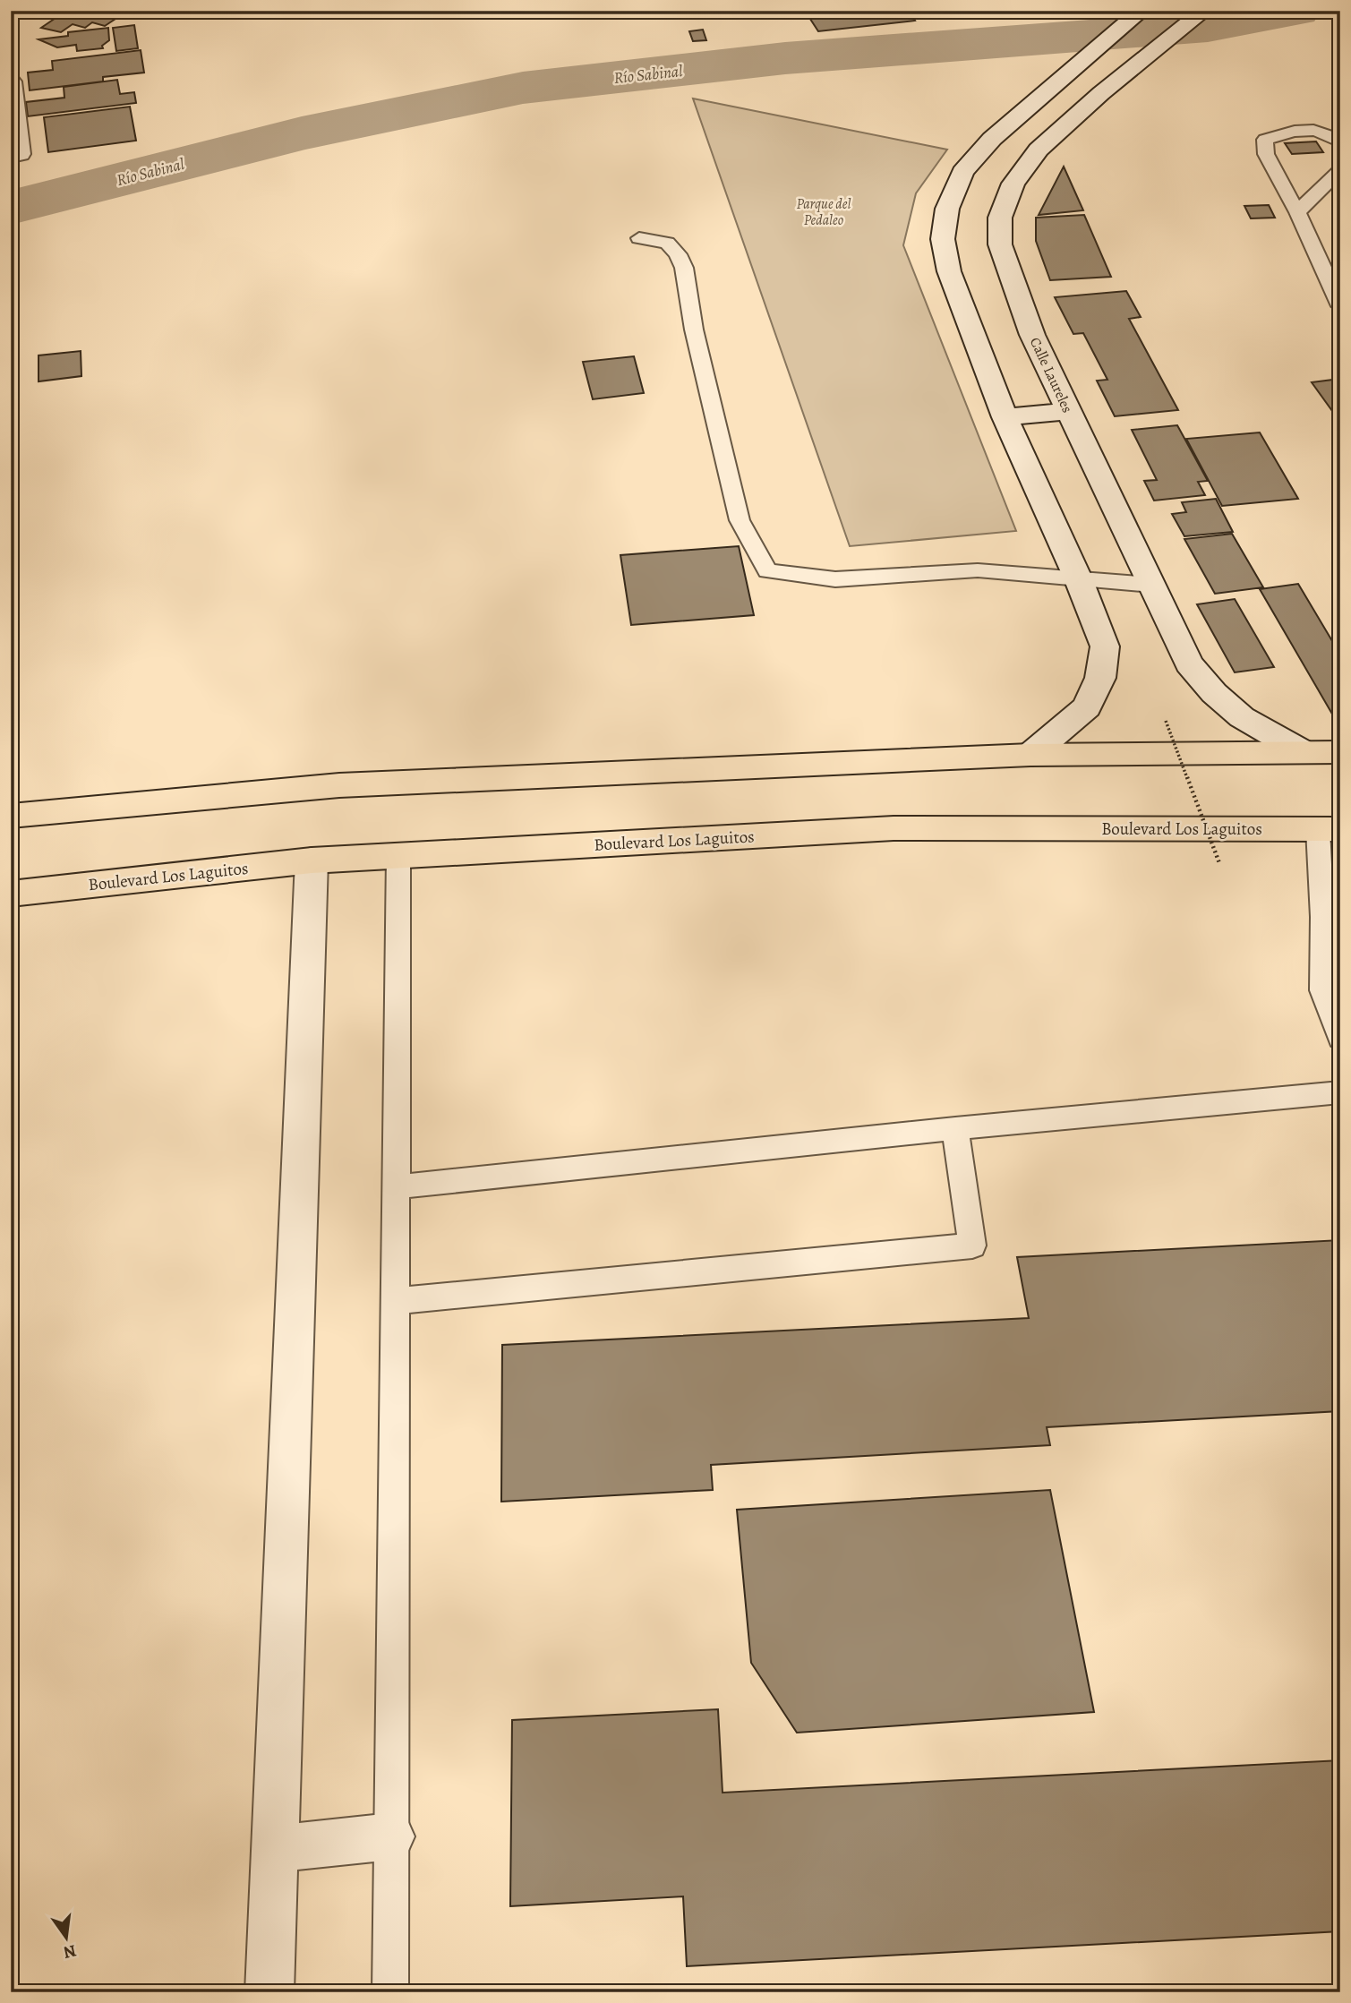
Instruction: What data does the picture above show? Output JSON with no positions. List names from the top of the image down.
{
  "streets": {
    "main road": ["Boulevard Los Laguitos"],
    "street": ["Calle Laureles"]
  },
  "water": ["Río Sabinal"],
  "parks": ["Parque del Pedaleo"],
  "north": "bottom"
}
